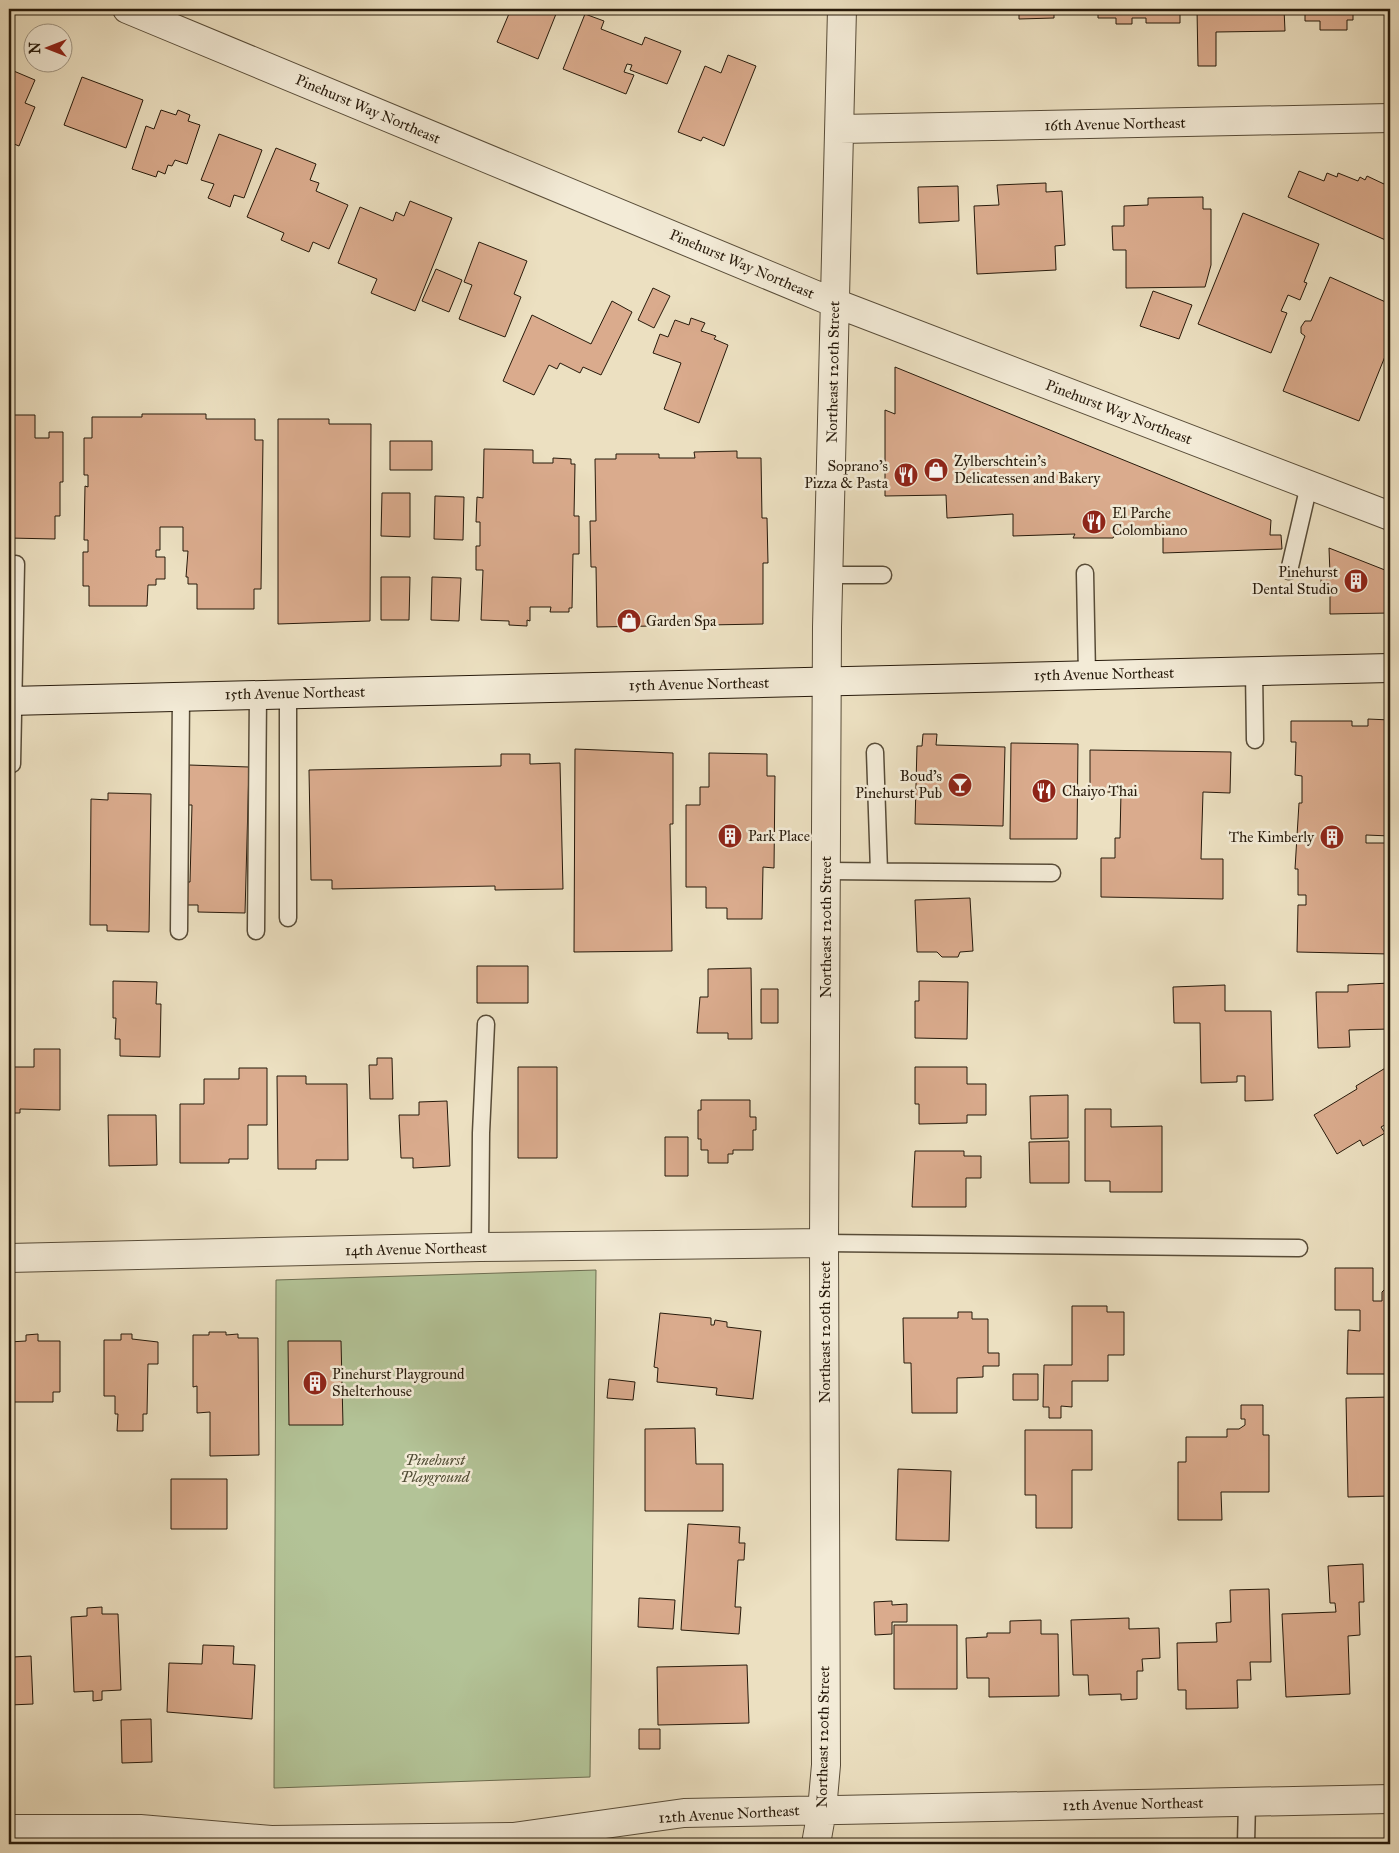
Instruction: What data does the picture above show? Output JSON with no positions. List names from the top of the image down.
{
  "streets": {
    "street": [
      "Pinehurst Way Northeast",
      "16th Avenue Northeast",
      "Northeast 120th Street",
      "15th Avenue Northeast",
      "14th Avenue Northeast",
      "12th Avenue Northeast"
    ]
  },
  "crossings": [
    ["Pinehurst Way Northeast", "Northeast 120th Street"],
    ["16th Avenue Northeast", "Northeast 120th Street"],
    ["Northeast 120th Street", "15th Avenue Northeast"],
    ["Northeast 120th Street", "14th Avenue Northeast"],
    ["Northeast 120th Street", "12th Avenue Northeast"]
  ],
  "parks": ["Pinehurst Playground"],
  "places": {
    "shop": ["Zylberschtein's Delicatessen and Bakery", "Garden Spa"],
    "restaurant": ["Soprano's Pizza & Pasta", "El Parche Colombiano", "Chaiyo Thai"],
    "building": [
      "Pinehurst Dental Studio",
      "Park Place",
      "The Kimberly",
      "Pinehurst Playground Shelterhouse"
    ],
    "bar": ["Boud's Pinehurst Pub"]
  },
  "north": "left"
}
